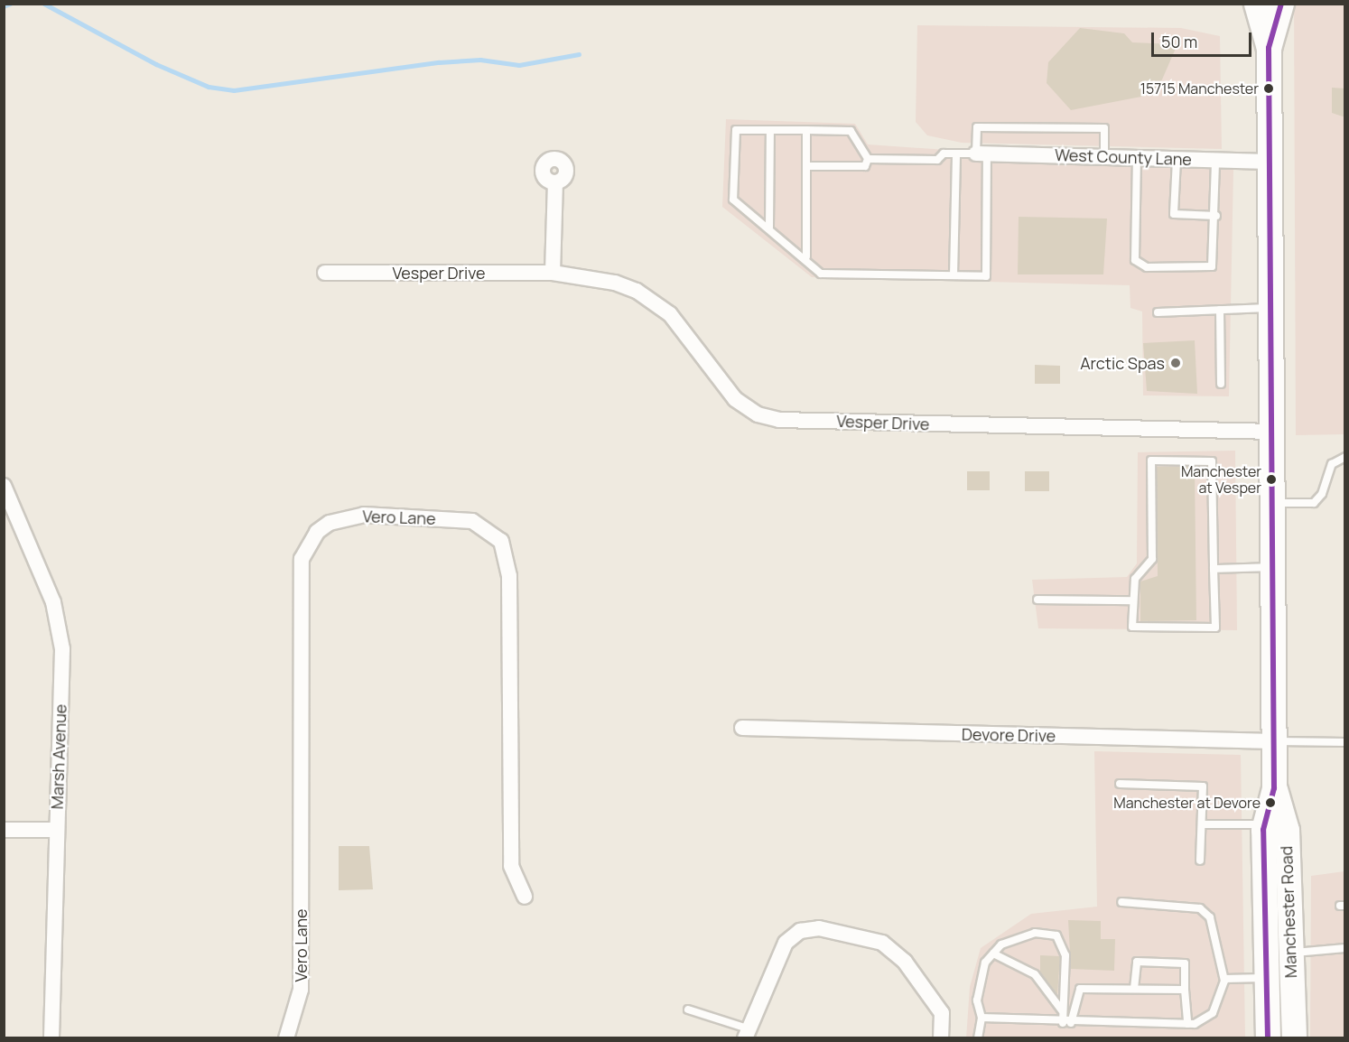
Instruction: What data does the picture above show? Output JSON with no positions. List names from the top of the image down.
{
  "streets": {
    "highway": ["Manchester Road"],
    "street": [
      "West County Lane",
      "Vesper Drive",
      "Vero Lane",
      "Devore Drive",
      "Marsh Avenue"
    ]
  },
  "crossings": [
    ["West County Lane", "Manchester Road"],
    ["Vesper Drive", "Manchester Road"],
    ["Devore Drive", "Manchester Road"]
  ],
  "places": [
    "15715 Manchester",
    "Arctic Spas",
    "Manchester at Vesper",
    "Manchester at Devore"
  ],
  "scale_bar": "50 m"
}
